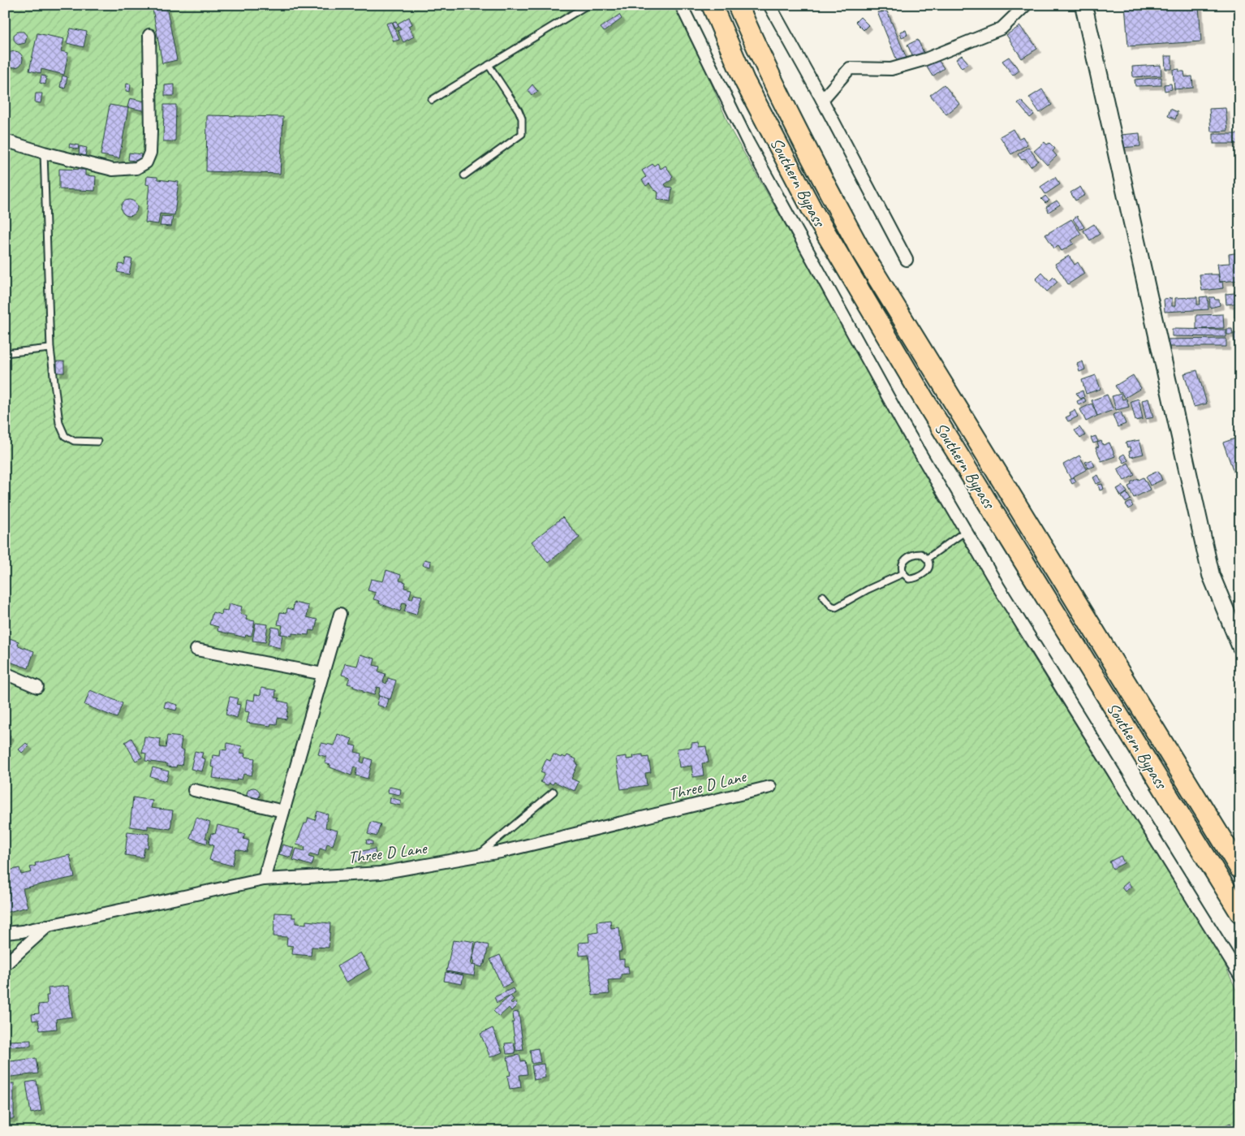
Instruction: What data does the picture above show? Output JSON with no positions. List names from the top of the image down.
{
  "streets": {
    "highway": ["Southern Bypass"],
    "street": ["Three D Lane"]
  }
}
